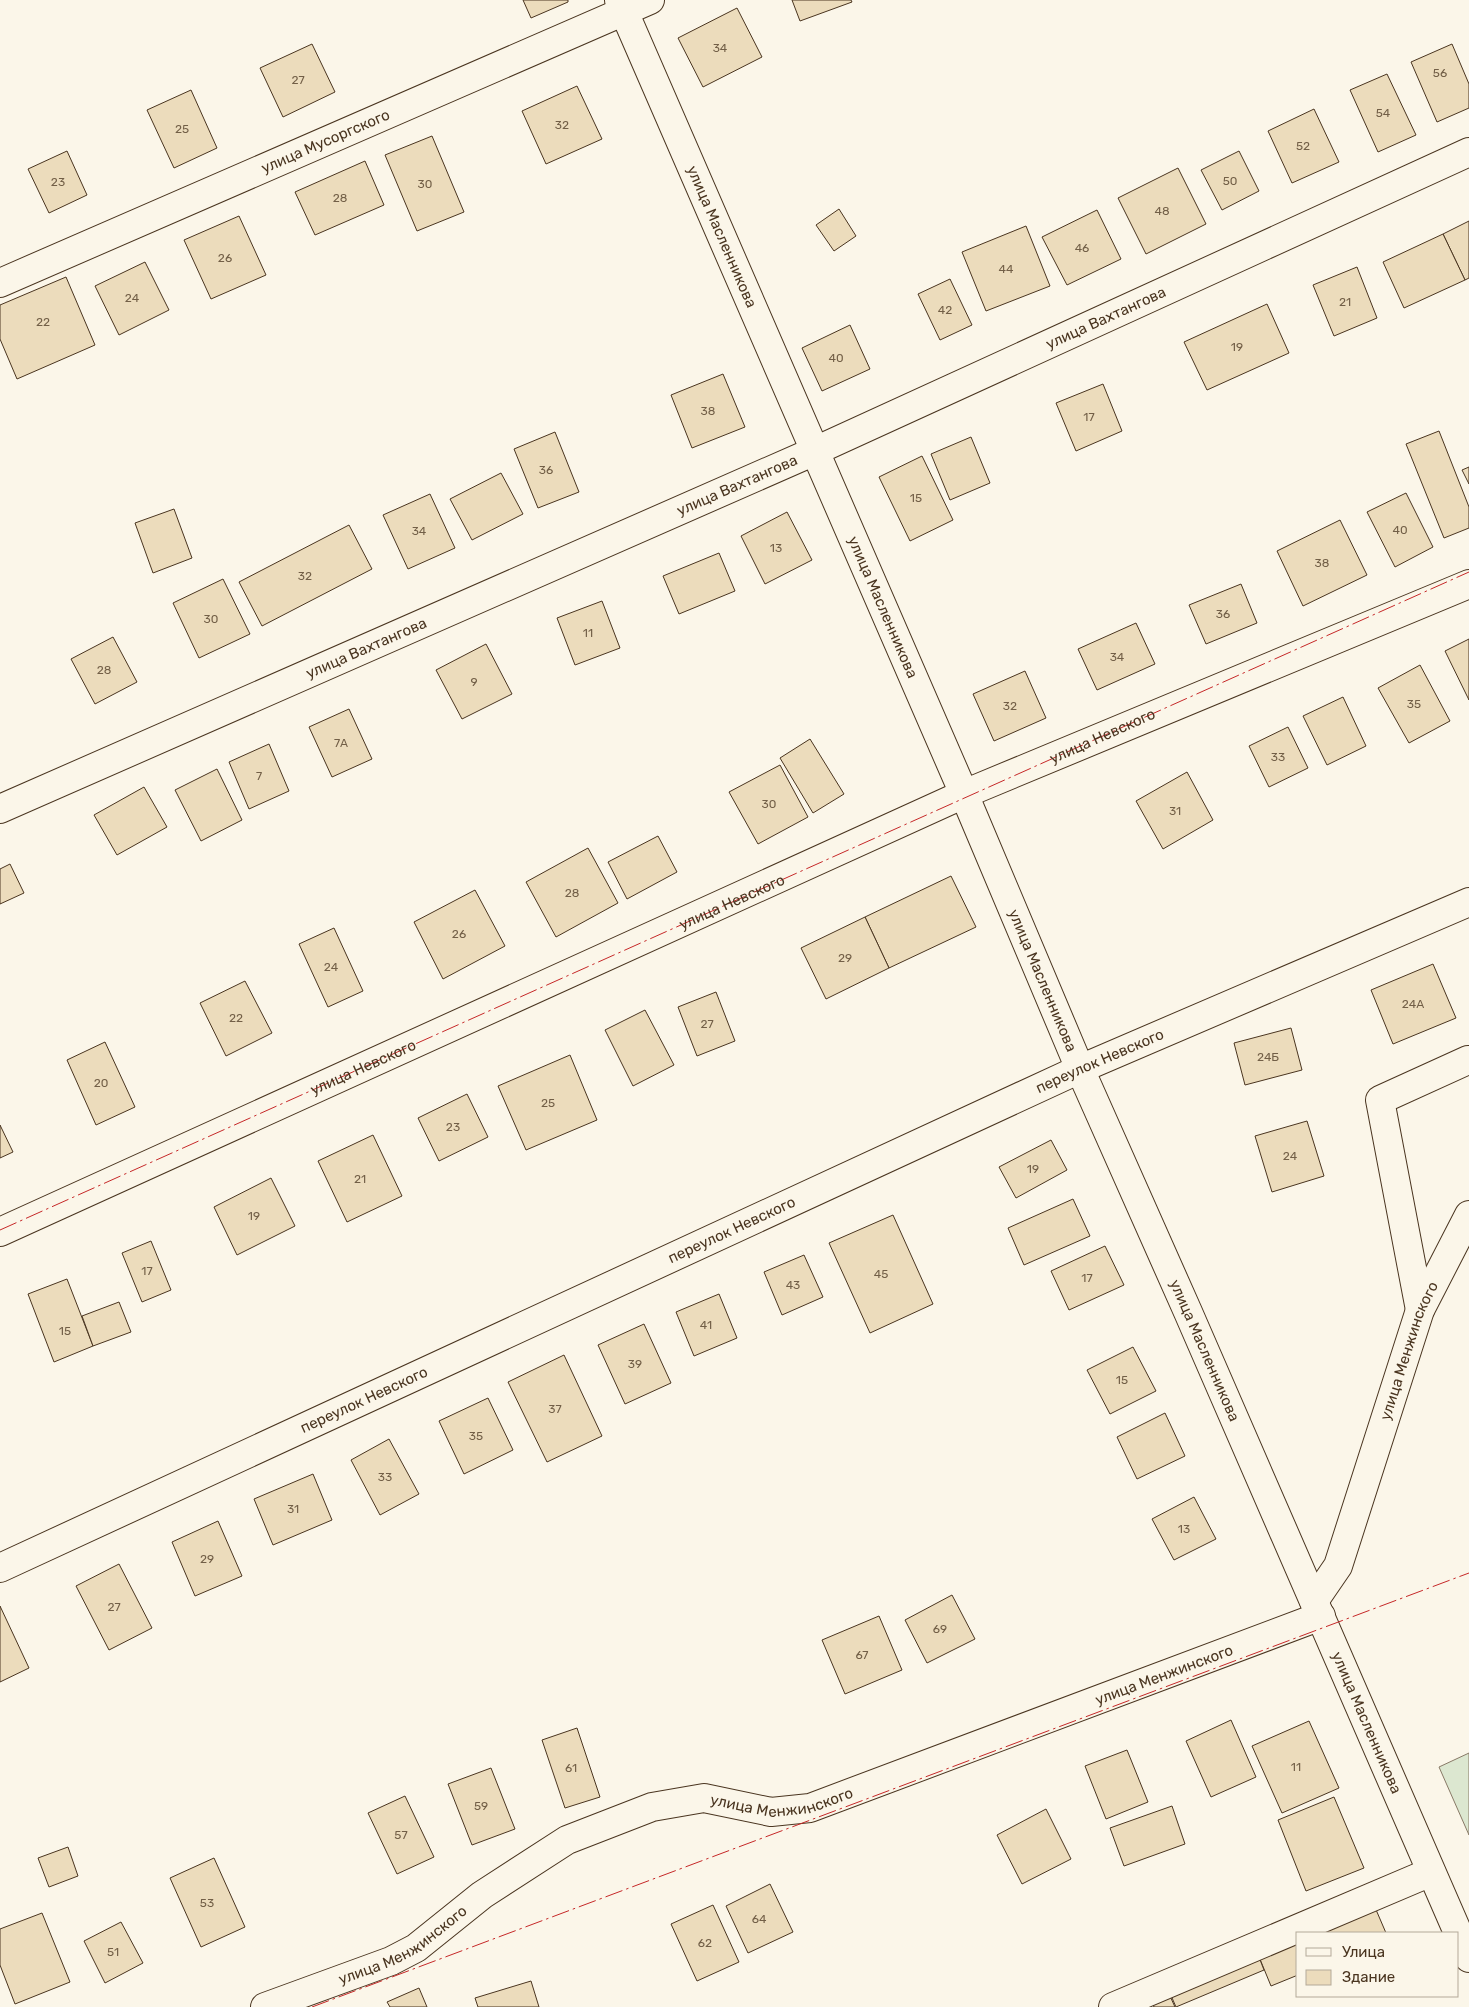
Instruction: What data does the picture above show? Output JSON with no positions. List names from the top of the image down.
{
  "streets": {
    "street": [
      "улица Мусоргского",
      "улица Масленникова",
      "улица Вахтангова",
      "улица Невского",
      "переулок Невского",
      "улица Менжинского"
    ]
  },
  "crossings": [
    ["улица Мусоргского", "улица Масленникова"],
    ["улица Масленникова", "улица Вахтангова"],
    ["улица Масленникова", "улица Невского"],
    ["улица Масленникова", "переулок Невского"],
    ["улица Масленникова", "улица Менжинского"]
  ],
  "house_numbers": [
    "34",
    "56",
    "27",
    "54",
    "32",
    "25",
    "52",
    "50",
    "23",
    "30",
    "28",
    "48",
    "46",
    "26",
    "44",
    "24",
    "21",
    "42",
    "22",
    "19",
    "40",
    "38",
    "17",
    "36",
    "15",
    "40",
    "34",
    "13",
    "38",
    "32",
    "36",
    "30",
    "11",
    "34",
    "28",
    "9",
    "35",
    "32",
    "7А",
    "33",
    "7",
    "30",
    "31",
    "28",
    "26",
    "29",
    "24",
    "24А",
    "22",
    "27",
    "24Б",
    "20",
    "25",
    "23",
    "24",
    "19",
    "21",
    "19",
    "17",
    "45",
    "17",
    "43",
    "41",
    "15",
    "39",
    "15",
    "37",
    "35",
    "33",
    "31",
    "13",
    "29",
    "27",
    "69",
    "67",
    "11",
    "61",
    "59",
    "57",
    "53",
    "64",
    "62",
    "51"
  ],
  "legend": ["Улица", "Здание"]
}
